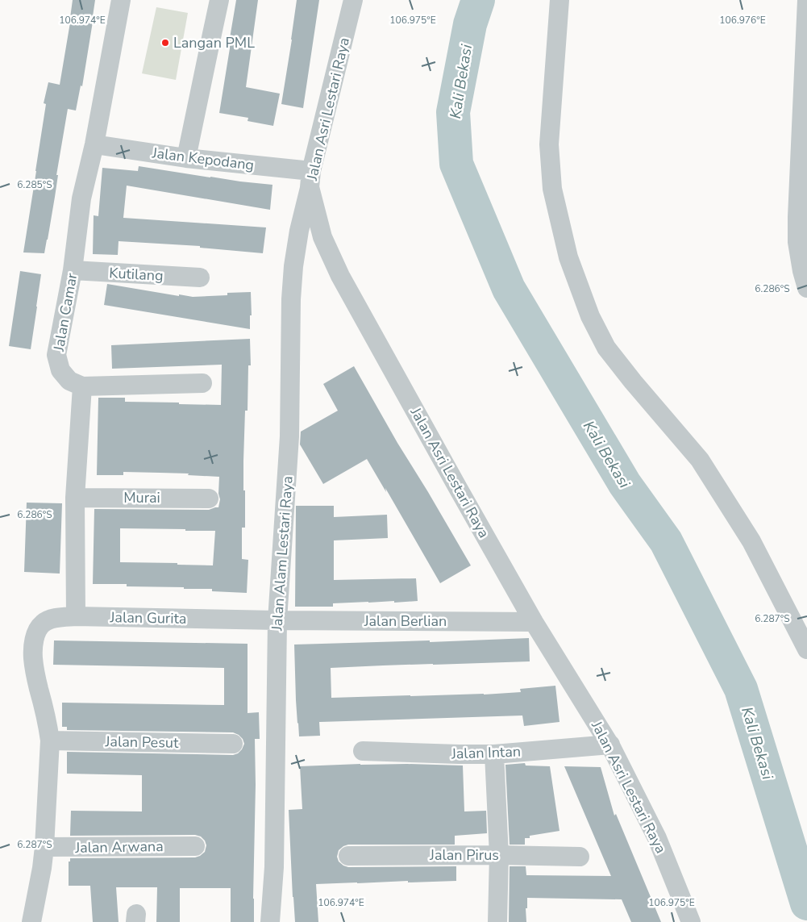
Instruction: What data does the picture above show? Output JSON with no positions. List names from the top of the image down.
{
  "streets": {
    "street": [
      "Jalan Asri Lestari Raya",
      "Jalan Kepodang",
      "Kutilang",
      "Jalan Camar",
      "Murai",
      "Jalan Alam Lestari Raya",
      "Jalan Gurita",
      "Jalan Berlian",
      "Jalan Pesut",
      "Jalan Intan",
      "Jalan Arwana",
      "Jalan Pirus"
    ]
  },
  "crossings": [
    ["Jalan Asri Lestari Raya", "Jalan Kepodang"],
    ["Jalan Asri Lestari Raya", "Jalan Alam Lestari Raya"],
    ["Jalan Asri Lestari Raya", "Jalan Berlian"],
    ["Jalan Asri Lestari Raya", "Jalan Intan"],
    ["Jalan Kepodang", "Jalan Camar"],
    ["Jalan Kepodang", "Jalan Alam Lestari Raya"],
    ["Kutilang", "Jalan Camar"],
    ["Jalan Alam Lestari Raya", "Jalan Gurita"],
    ["Jalan Alam Lestari Raya", "Jalan Berlian"],
    ["Jalan Gurita", "Jalan Berlian"],
    ["Jalan Gurita", "Jalan Pesut"]
  ],
  "water": ["Kali Bekasi"],
  "places": ["Langan PML"],
  "coordinates": [
    "106.974°E",
    "106.975°E",
    "106.976°E",
    "6.285°S",
    "6.286°S",
    "6.287°S"
  ]
}
